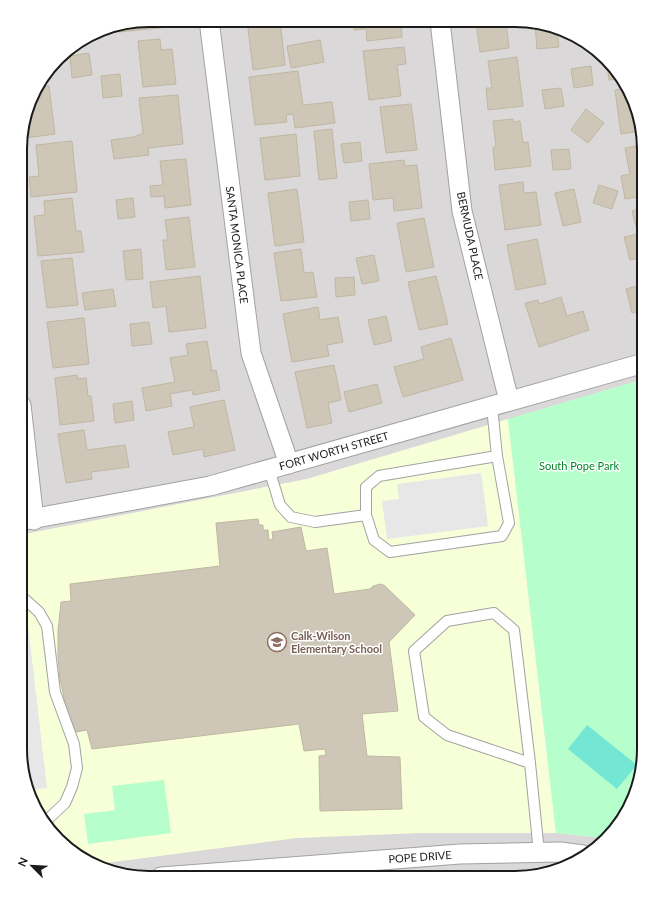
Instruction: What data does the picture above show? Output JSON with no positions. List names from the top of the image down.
{
  "streets": {
    "street": [
      "BERMUDA PLACE",
      "SANTA MONICA PLACE",
      "FORT WORTH STREET",
      "POPE DRIVE"
    ]
  },
  "crossings": [
    ["BERMUDA PLACE", "FORT WORTH STREET"],
    ["SANTA MONICA PLACE", "FORT WORTH STREET"]
  ],
  "parks": ["South Pope Park"],
  "places": {
    "school or university": ["Calk-Wilson Elementary School"]
  },
  "north": "top left"
}
